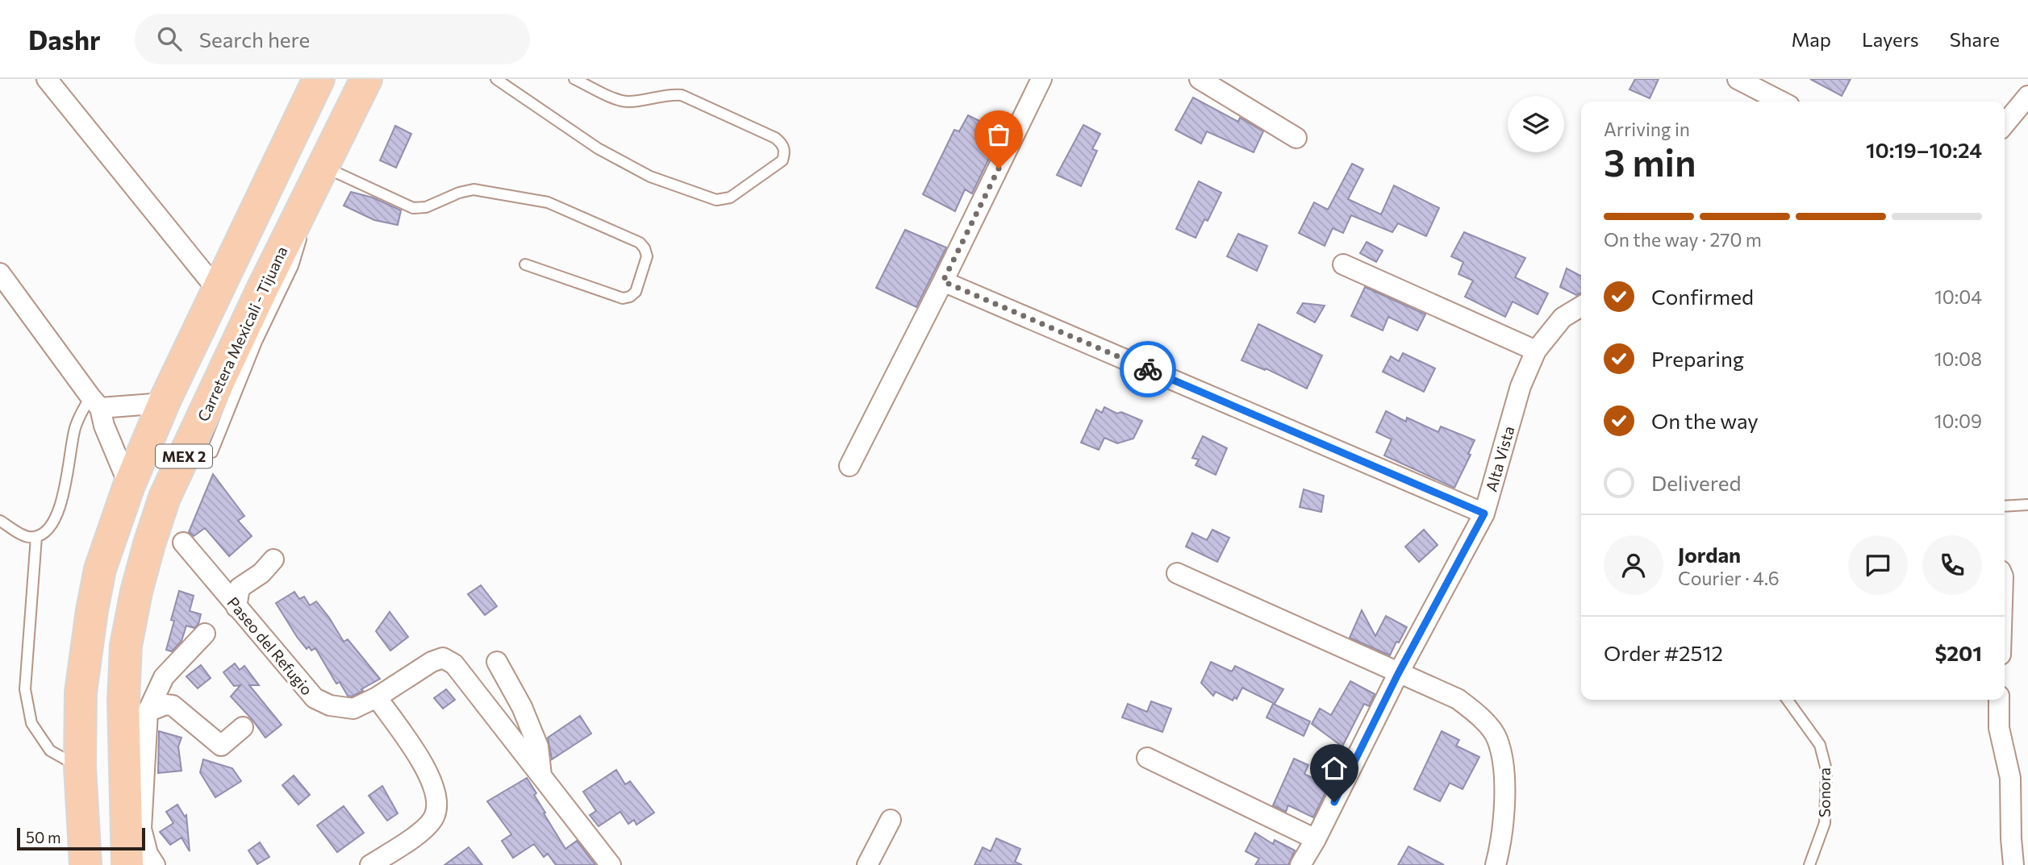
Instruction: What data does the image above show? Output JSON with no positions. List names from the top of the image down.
{
  "streets": {
    "main road": ["Carretera Mexicali - Tijuana", "MEX 2"],
    "street": ["Alta Vista", "Paseo del Refugio"],
    "lane": ["Sonora"]
  },
  "scale_bar": "50 m",
  "page": {
    "header": "Dashr",
    "search": "Search here",
    "nav": ["Map", "Layers", "Share"],
    "heading": ["3 min", "Arriving in", "10:19–10:24"],
    "panel": [
      "Jordan",
      "Courier · 4.6",
      "Order #2512",
      "$201"
    ],
    "bar": "On the way · 270 m",
    "list": [
      ["Confirmed", "10:04"],
      ["Preparing", "10:08"],
      ["On the way", "10:09"],
      "Delivered"
    ],
    "scale": "50 m"
  }
}
